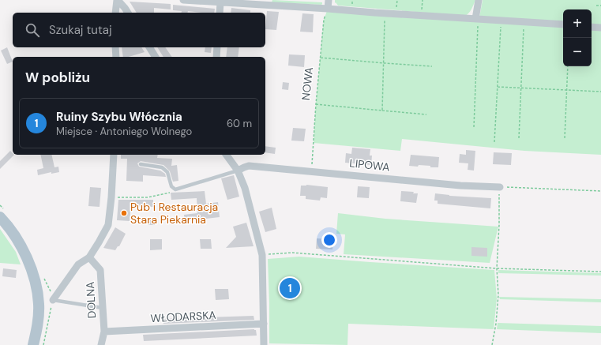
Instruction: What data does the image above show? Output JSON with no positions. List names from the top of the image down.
{
  "streets": {
    "street": ["LIPOWA", "DOLNA", "WŁODARSKA"],
    "path": ["NOWA"]
  },
  "crossings": [
    ["NOWA", "LIPOWA"],
    ["DOLNA", "WŁODARSKA"]
  ],
  "places": ["Pub i Restauracja Stara Piekarnia"],
  "page": {
    "map_buttons": ["+", "−"],
    "search": "Szukaj tutaj",
    "heading": "W pobliżu",
    "list": [
      {
        "mark": "1",
        "name": "Ruiny Szybu Włócznia",
        "note": "Miejsce · Antoniego Wolnego",
        "value": "60 m"
      }
    ],
    "pins": "1"
  }
}
